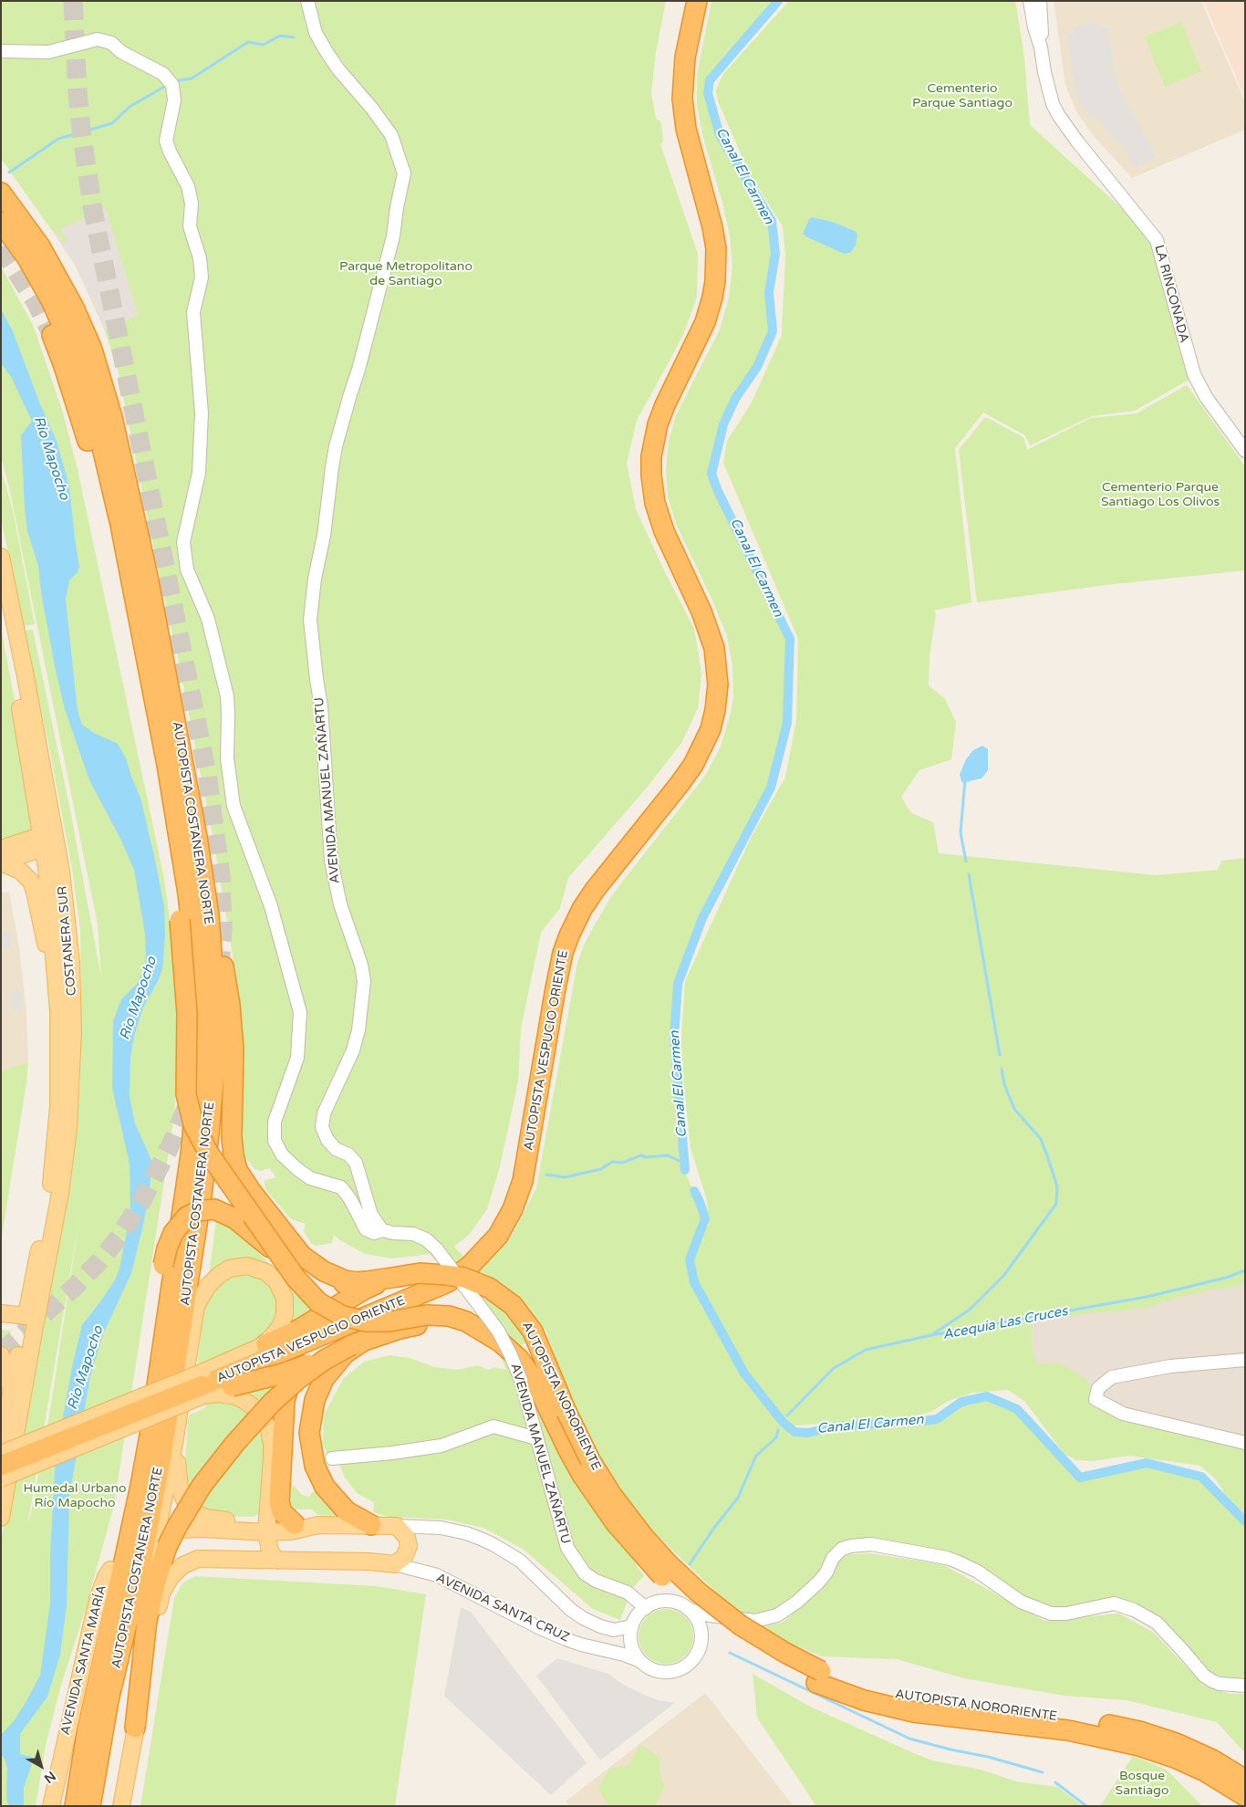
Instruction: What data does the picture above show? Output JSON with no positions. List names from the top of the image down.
{
  "streets": {
    "highway": ["AUTOPISTA COSTANERA NORTE", "AUTOPISTA VESPUCIO ORIENTE", "AUTOPISTA NORORIENTE"],
    "main road": ["COSTANERA SUR", "AVENIDA SANTA CRUZ", "AVENIDA SANTA MARÍA"],
    "street": ["LA RINCONADA", "AVENIDA MANUEL ZAÑARTU"]
  },
  "crossings": [
    ["AVENIDA MANUEL ZAÑARTU", "AVENIDA SANTA CRUZ"],
    ["AUTOPISTA COSTANERA NORTE", "AVENIDA SANTA MARÍA"]
  ],
  "water": ["Canal El Carmen", "Río Mapocho", "Acequia Las Cruces"],
  "parks": [
    "Cementerio Parque Santiago",
    "Parque Metropolitano de Santiago",
    "Cementerio Parque Santiago Los Olivos",
    "Humedal Urbano Río Mapocho",
    "Bosque Santiago"
  ],
  "north": "bottom right"
}
